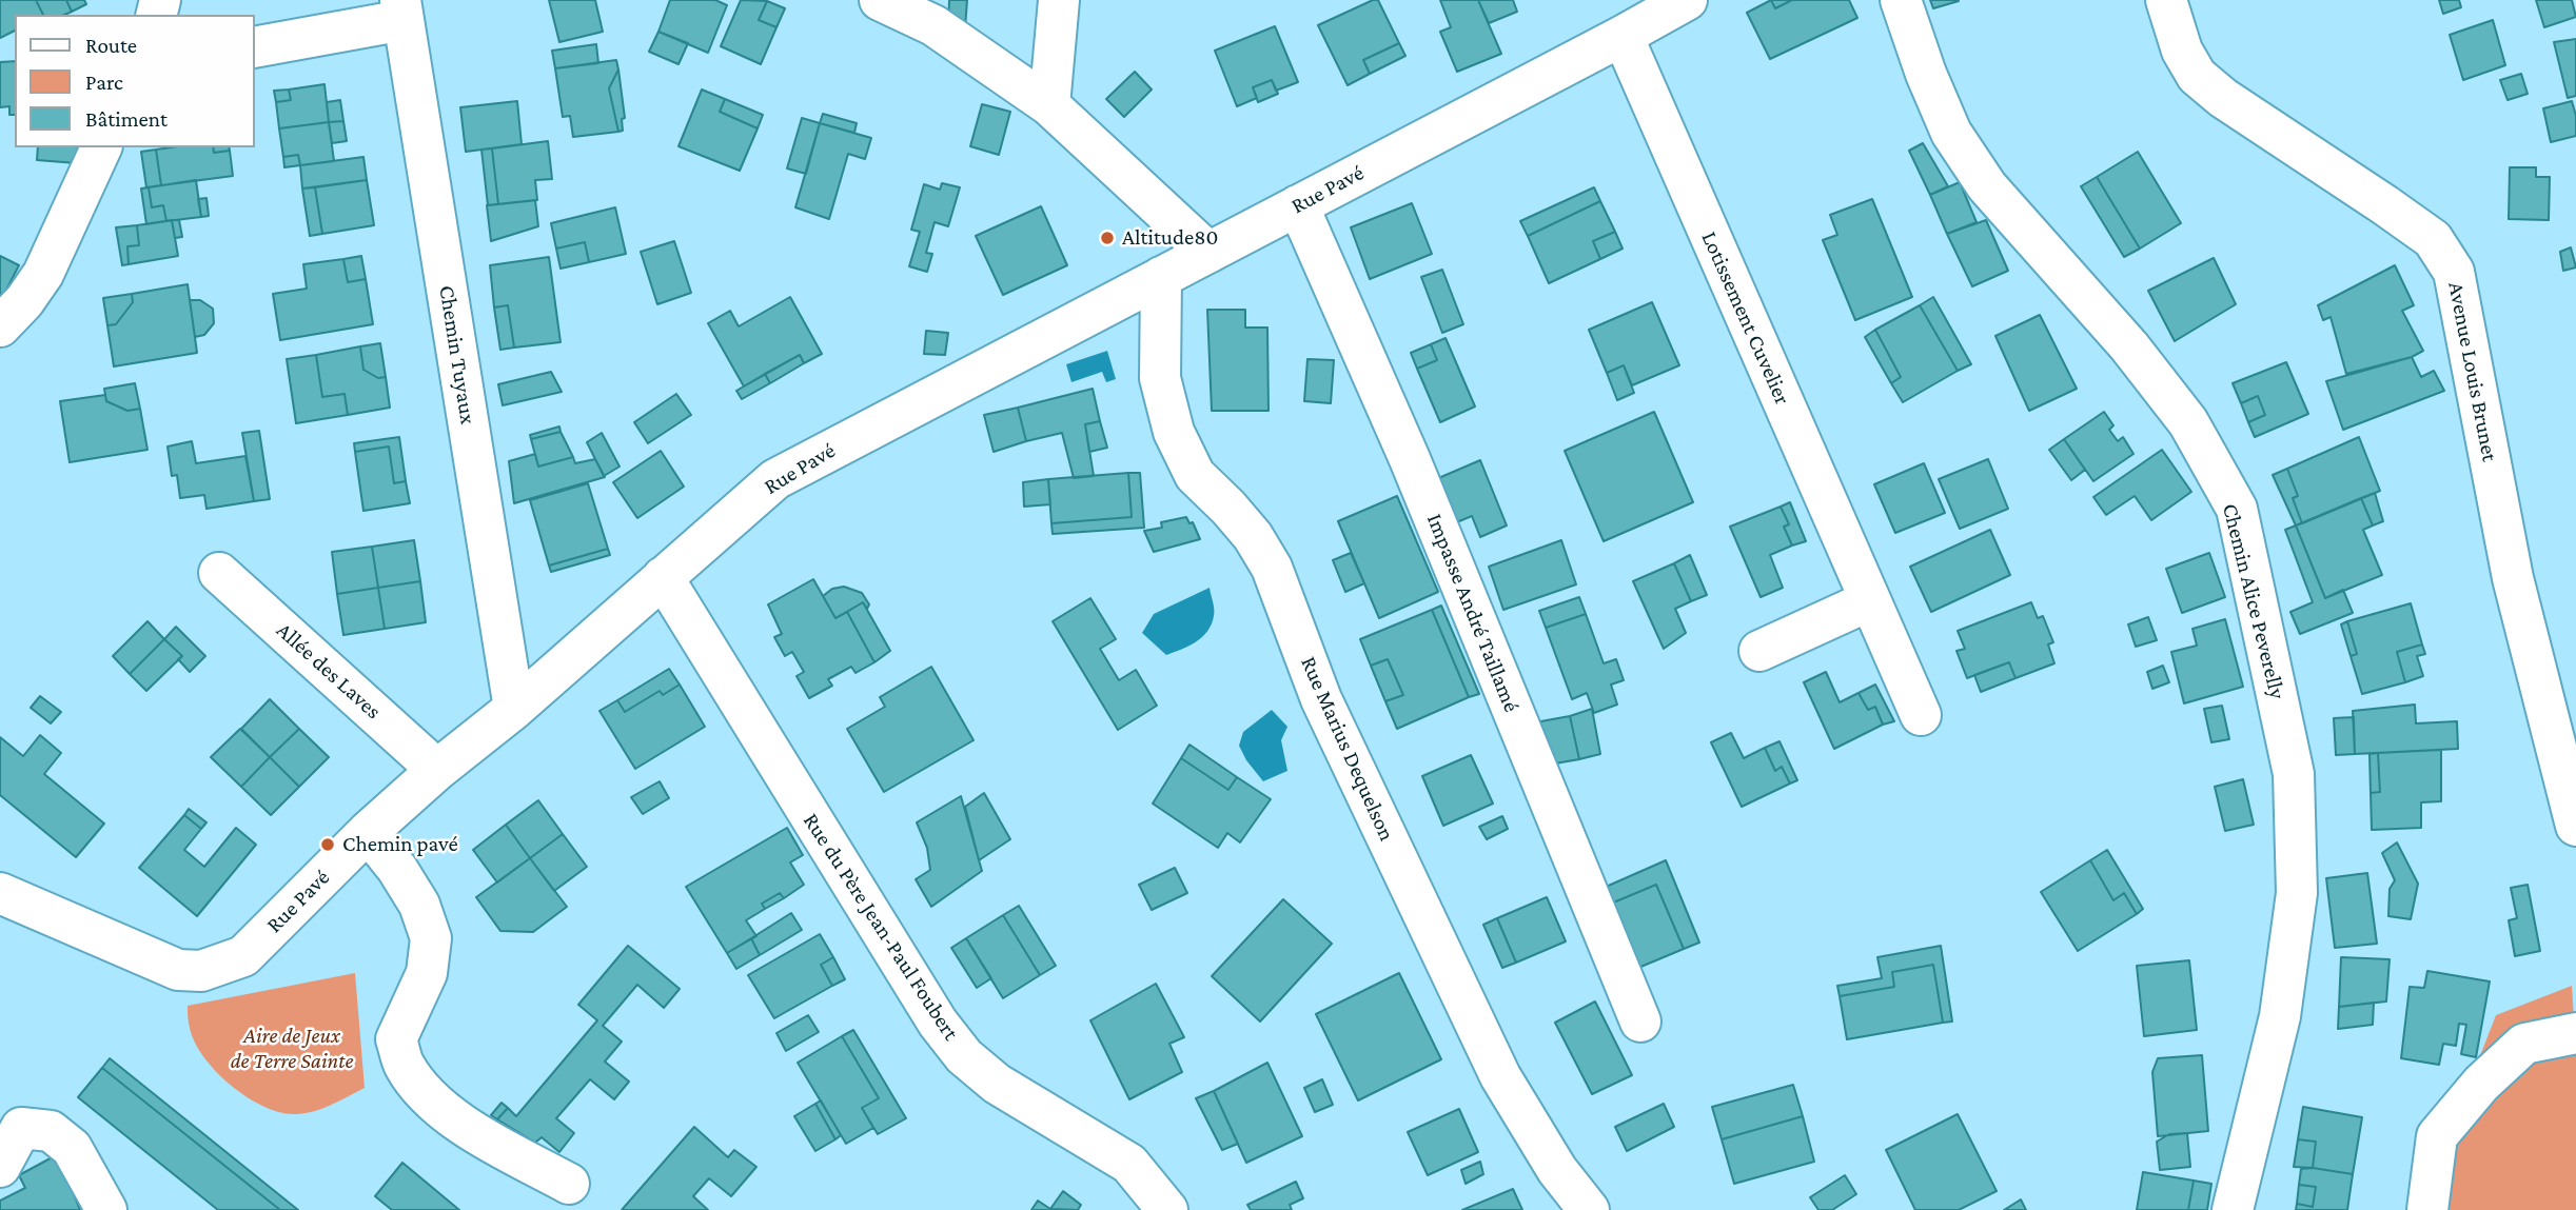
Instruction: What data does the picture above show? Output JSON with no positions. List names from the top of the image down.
{
  "streets": {
    "street": [
      "Rue Pavé",
      "Lotissement Cuvelier",
      "Chemin Tuyaux",
      "Avenue Louis Brunet",
      "Chemin Alice Peverelly",
      "Impasse André Taillamé",
      "Allée des Laves",
      "Rue Marius Dequelson",
      "Rue du Père Jean-Paul Foubert"
    ]
  },
  "crossings": [
    ["Rue Pavé", "Lotissement Cuvelier"],
    ["Rue Pavé", "Chemin Tuyaux"],
    ["Rue Pavé", "Impasse André Taillamé"],
    ["Rue Pavé", "Allée des Laves"],
    ["Rue Pavé", "Rue Marius Dequelson"],
    ["Rue Pavé", "Rue du Père Jean-Paul Foubert"]
  ],
  "parks": ["Aire de Jeux de Terre Sainte"],
  "places": ["Altitude80", "Chemin pavé"],
  "legend": ["Route", "Parc", "Bâtiment"]
}
